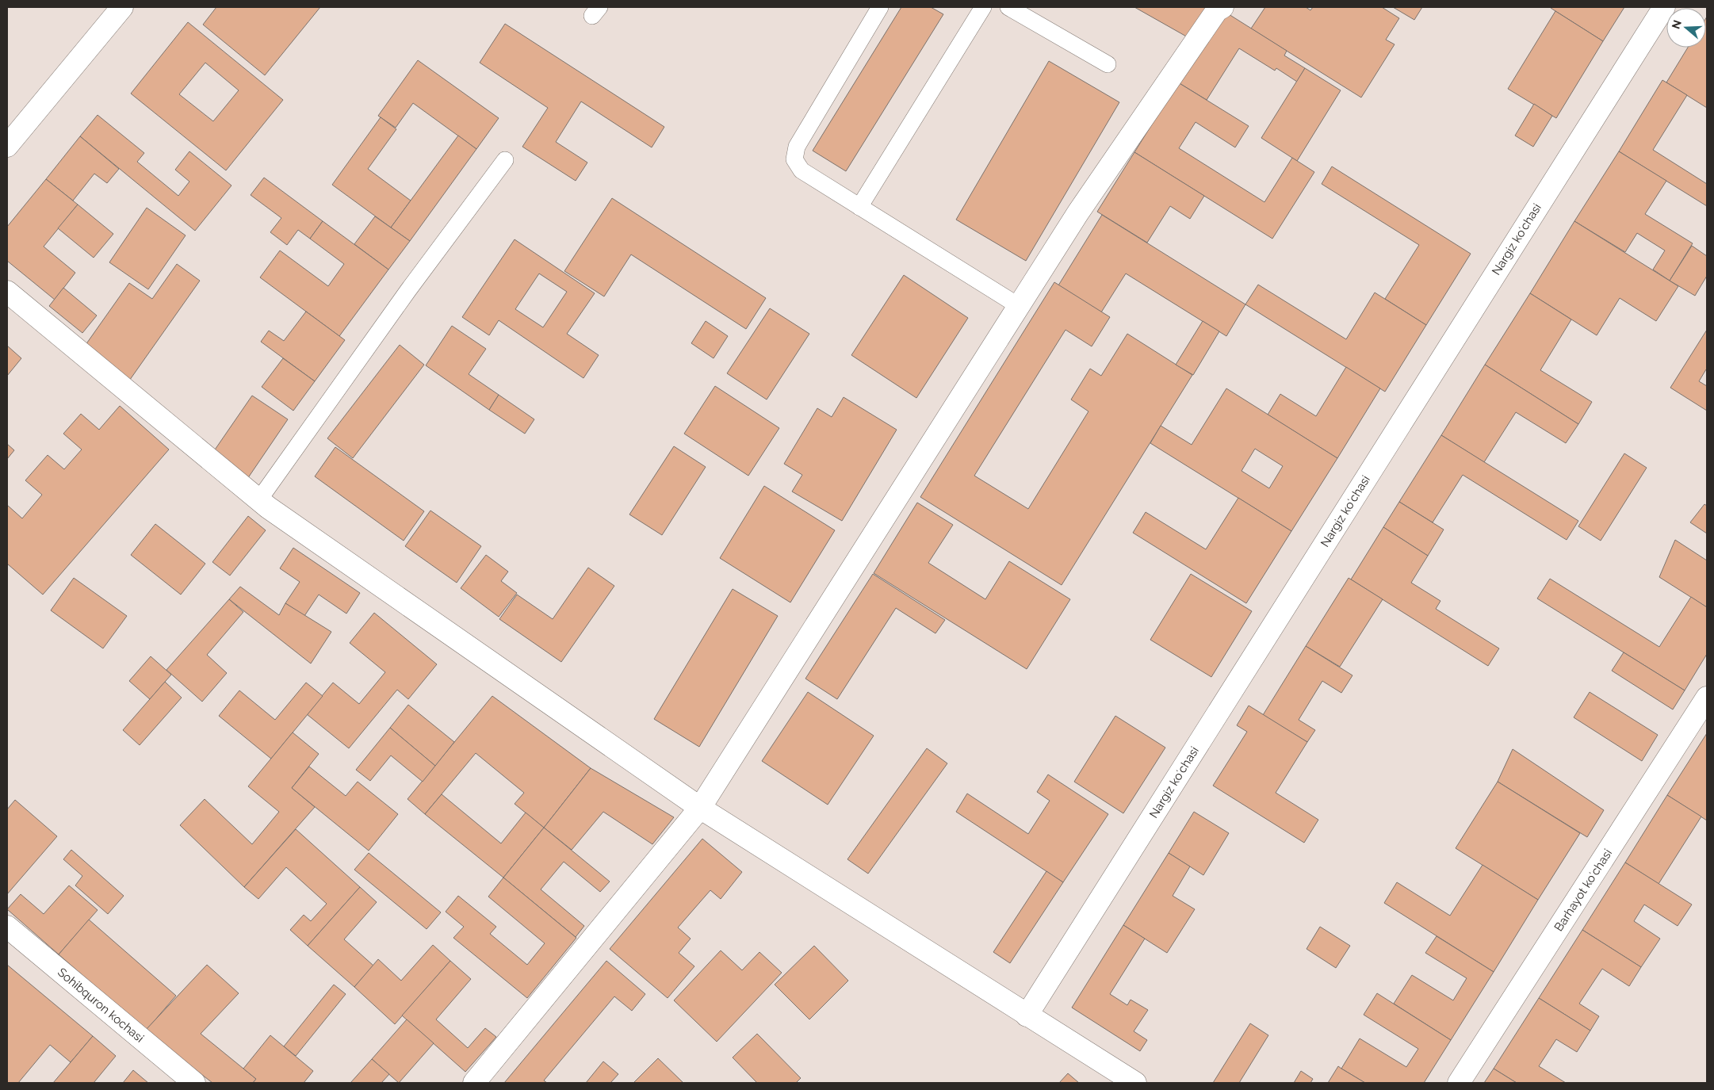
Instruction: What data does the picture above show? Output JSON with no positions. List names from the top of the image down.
{
  "streets": {
    "street": ["Nargiz koʻchasi", "Barhayot koʻchasi", "Sohibquron kochasi"]
  },
  "north": "left"
}
